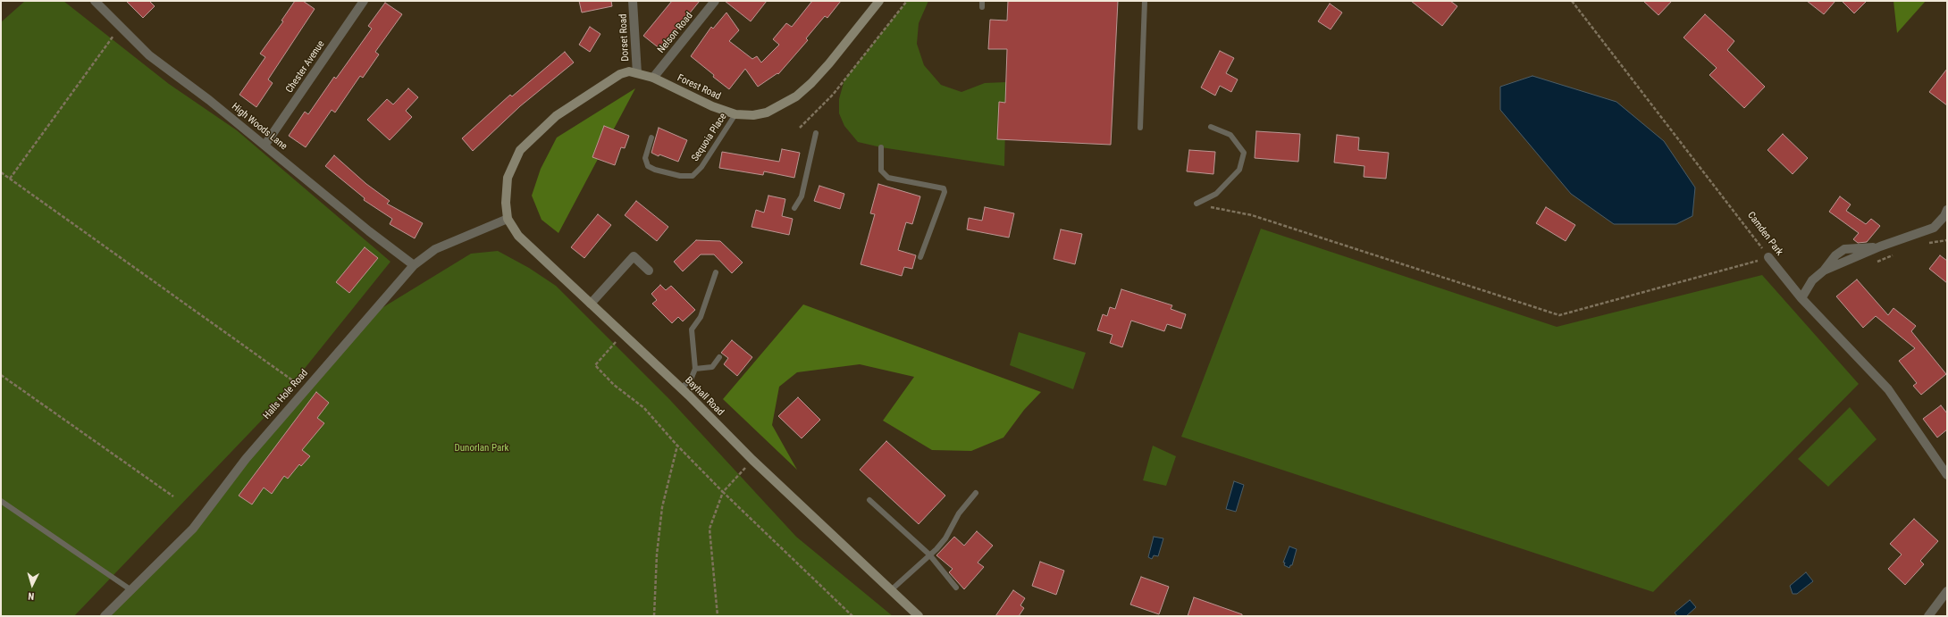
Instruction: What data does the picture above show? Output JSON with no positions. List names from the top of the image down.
{
  "streets": {
    "street": [
      "Nelson Road",
      "Dorset Road",
      "Chester Avenue",
      "Forest Road",
      "High Woods Lane",
      "Camden Park",
      "Halls Hole Road",
      "Bayhall Road"
    ],
    "lane": ["Sequoia Place"]
  },
  "crossings": [
    ["Nelson Road", "Forest Road"],
    ["Dorset Road", "Forest Road"],
    ["Chester Avenue", "High Woods Lane"],
    ["Forest Road", "Sequoia Place"],
    ["Forest Road", "Bayhall Road"],
    ["High Woods Lane", "Halls Hole Road"],
    ["Halls Hole Road", "Bayhall Road"]
  ],
  "parks": ["Dunorlan Park"],
  "north": "bottom"
}
